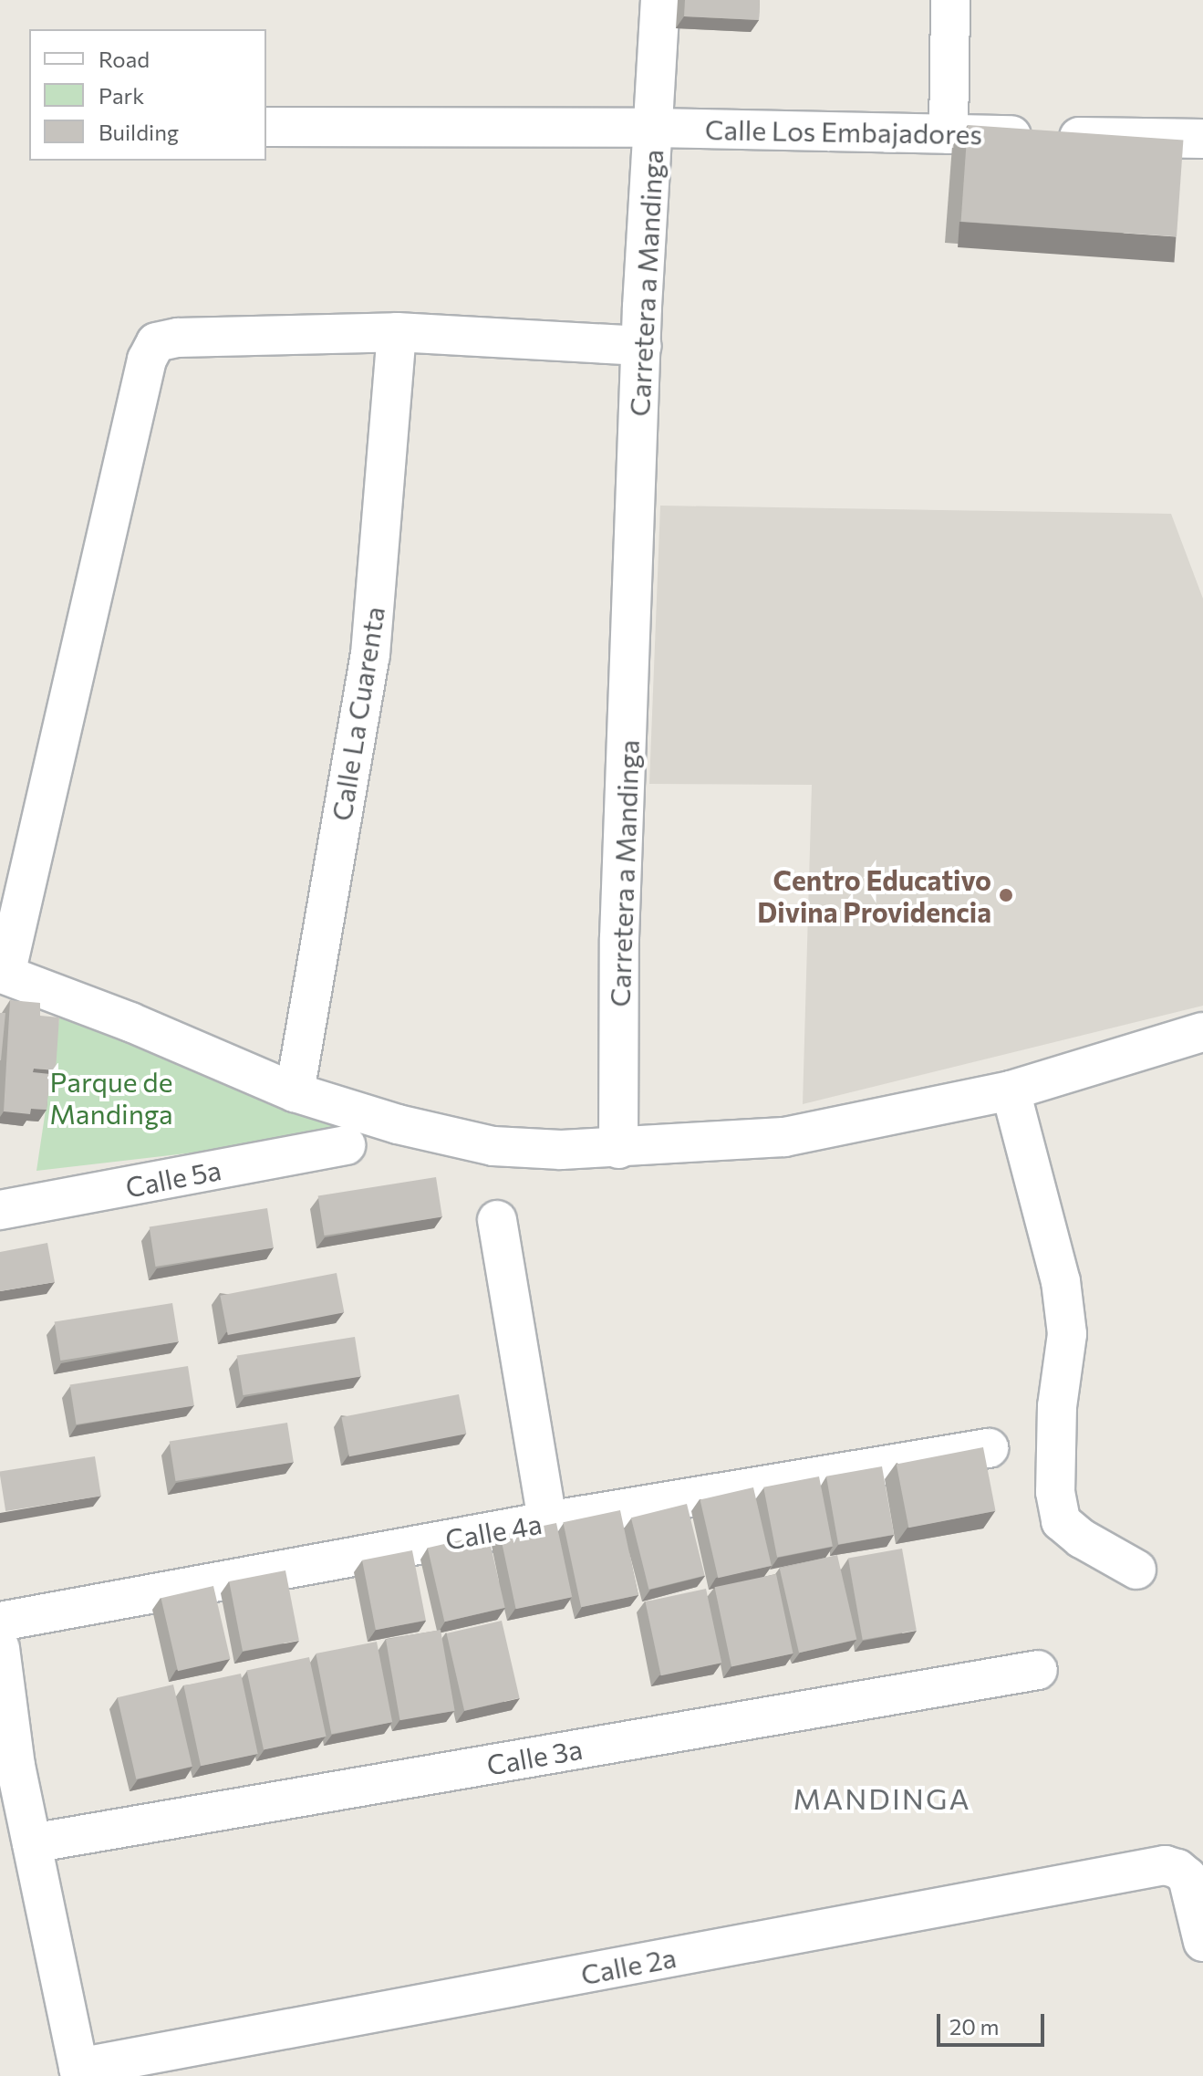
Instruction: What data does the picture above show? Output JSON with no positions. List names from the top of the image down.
{
  "streets": {
    "street": [
      "Calle Los Embajadores",
      "Carretera a Mandinga",
      "Calle La Cuarenta",
      "Calle 5a",
      "Calle 4a",
      "Calle 3a",
      "Calle 2a"
    ]
  },
  "crossings": [
    ["Calle Los Embajadores", "Carretera a Mandinga"]
  ],
  "districts": ["MANDINGA"],
  "parks": ["Parque de Mandinga"],
  "places": ["Centro Educativo Divina Providencia"],
  "legend": ["Road", "Park", "Building"],
  "scale_bar": "20 m"
}
